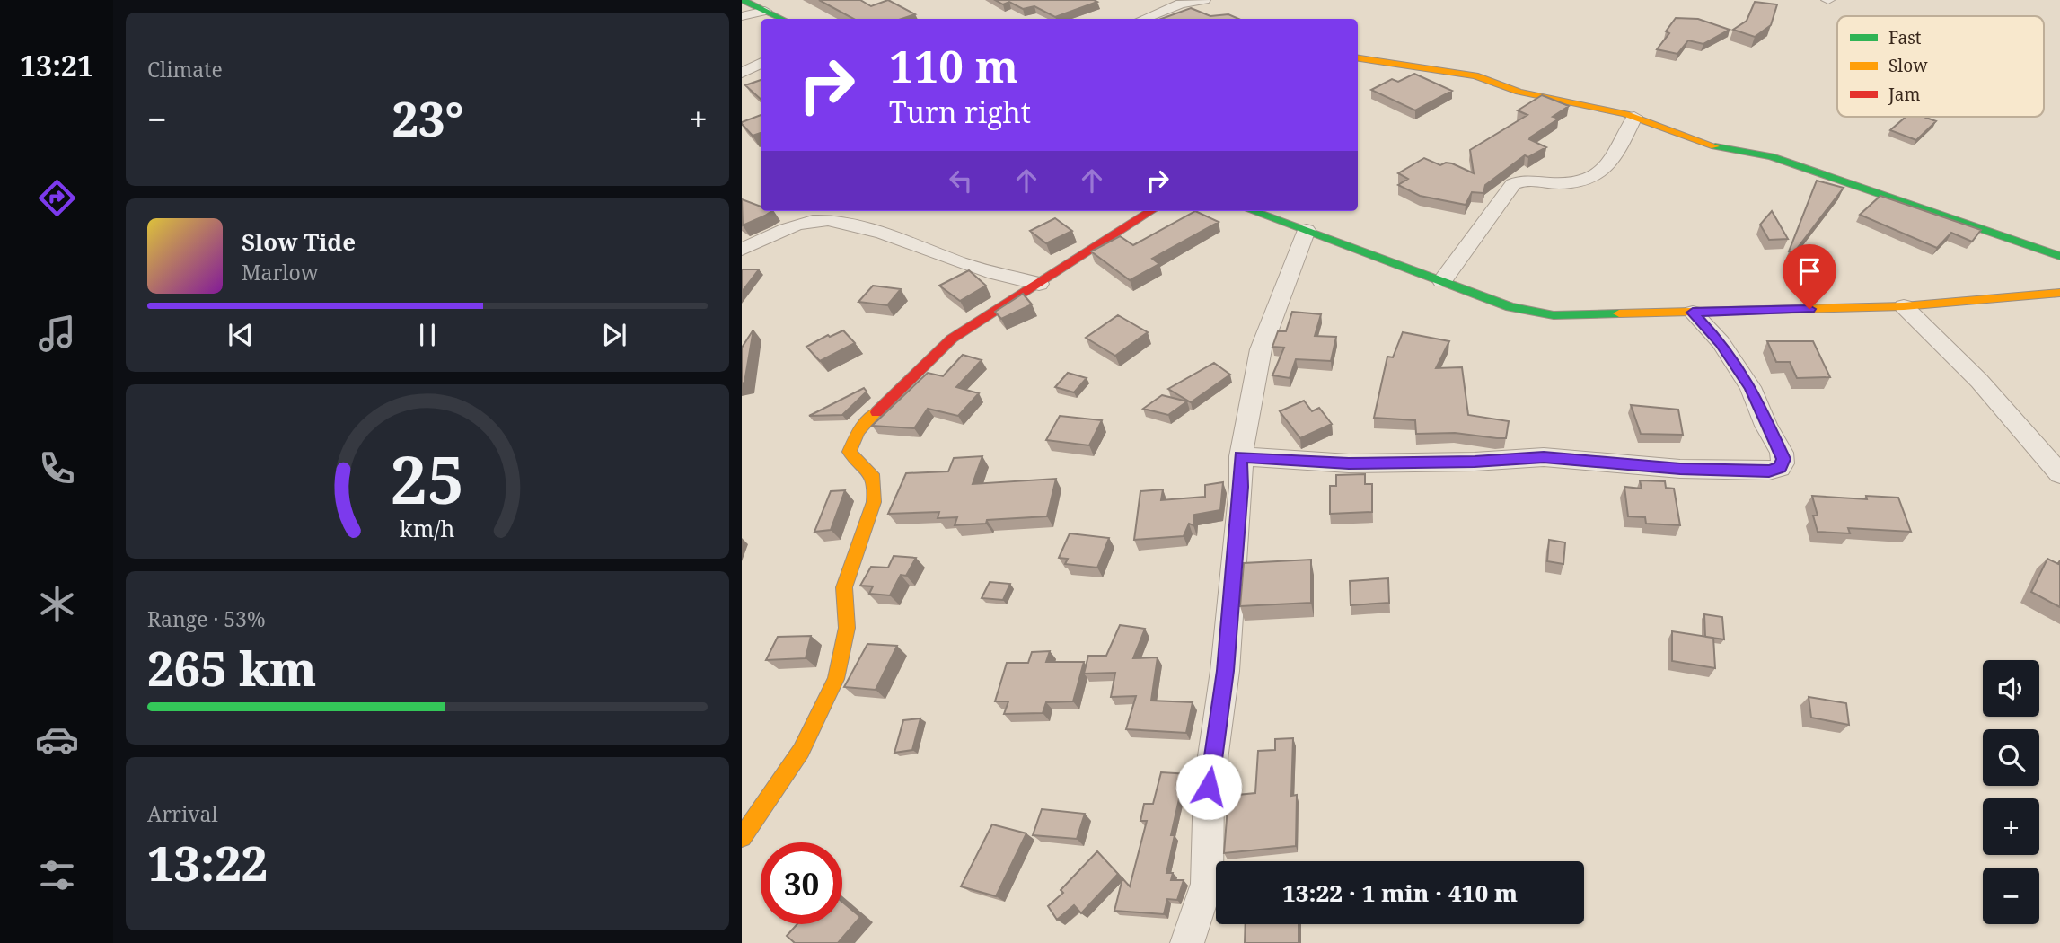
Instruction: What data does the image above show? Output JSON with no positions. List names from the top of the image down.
{
  "legend": ["Fast", "Slow", "Jam"],
  "page": {
    "tabs": "13:21",
    "tile": [
      "Climate",
      ["Range · 53%", "265 km"],
      ["Arrival", "13:22"]
    ],
    "turn": ["110 m", "Turn right"],
    "heat": ["−", "23°", "+"],
    "song": ["Slow Tide", "Marlow"],
    "map_buttons": ["+", "−"],
    "limit": "30",
    "trip": "13:22 · 1 min · 410 m",
    "gauge": ["25", "km/h"]
  }
}
